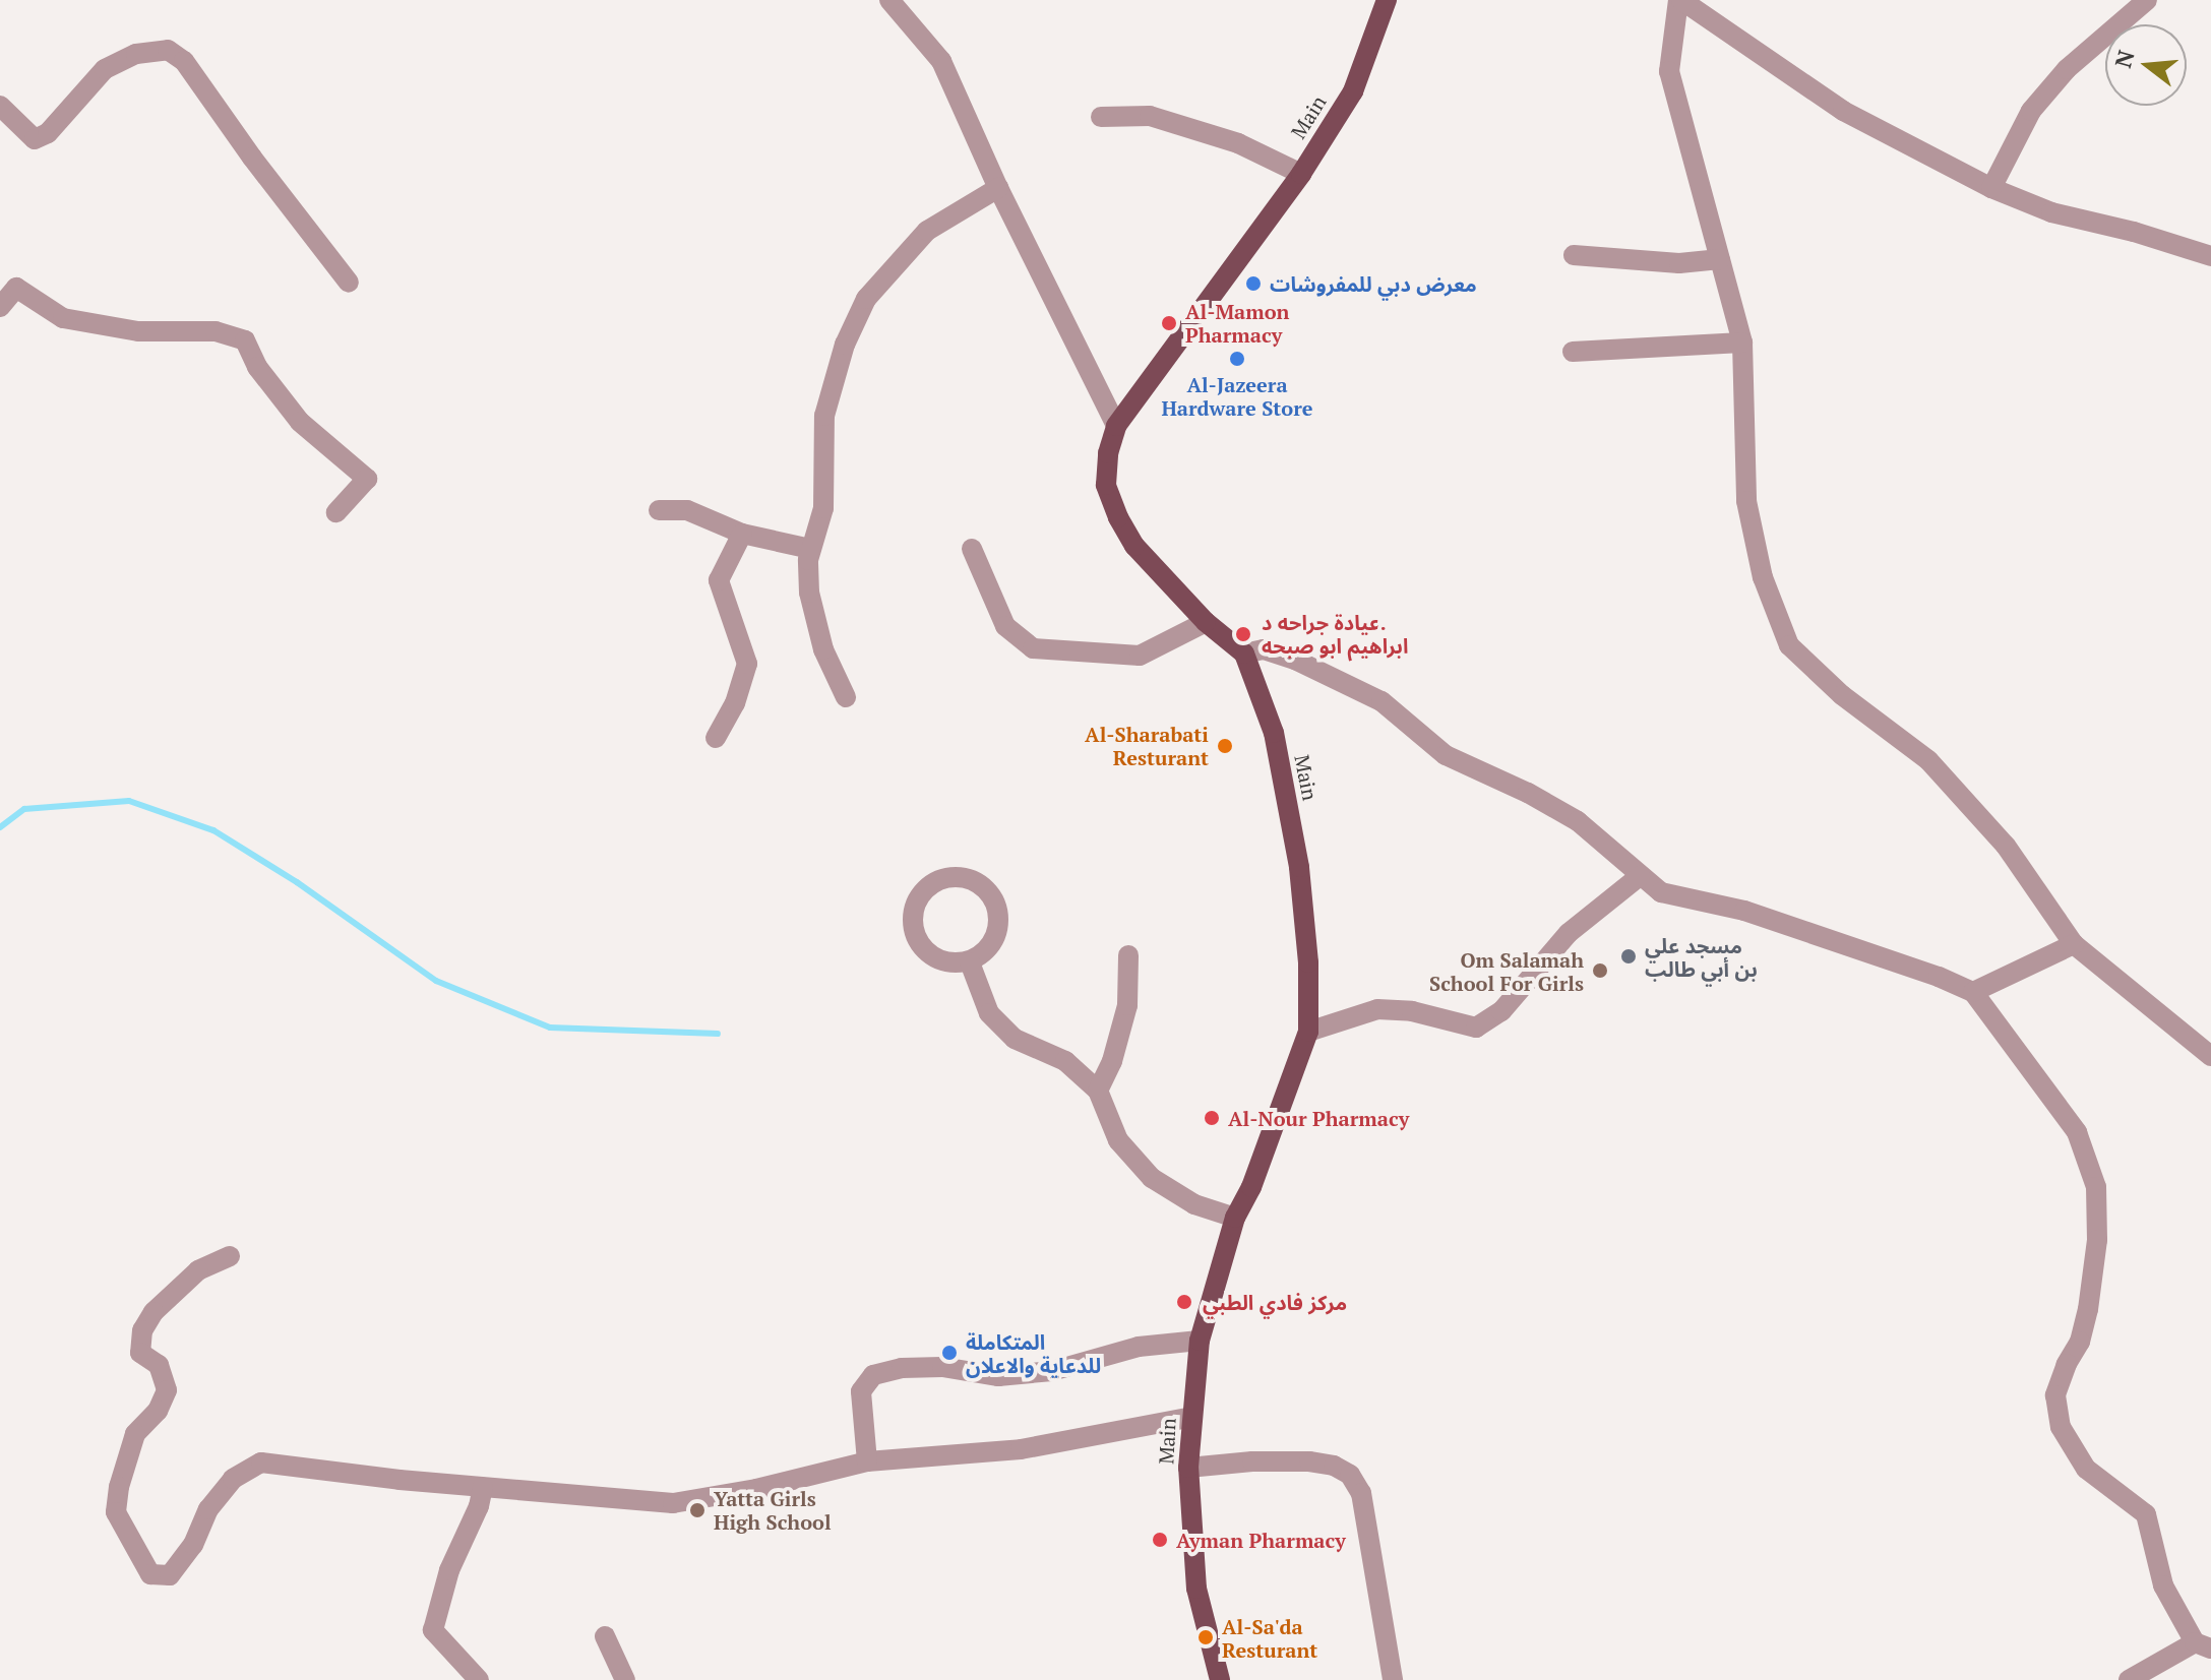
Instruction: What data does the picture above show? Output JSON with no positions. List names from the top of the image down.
{
  "streets": {
    "main road": ["Main"]
  },
  "places": [
    "معرض دبي للمفروشات",
    "Al-Mamon Pharmacy",
    "Al-Jazeera Hardware Store",
    "عيادة جراحه د. ابراهيم ابو صبحه",
    "Al-Sharabati Resturant",
    "مسجد علي بن أبي طالب",
    "Om Salamah School For Girls",
    "Al-Nour Pharmacy",
    "مركز فادي الطبي",
    "المتكاملة للدعاية والاعلان",
    "Yatta Girls High School",
    "Ayman Pharmacy",
    "Al-Sa'da Resturant"
  ],
  "north": "left"
}
